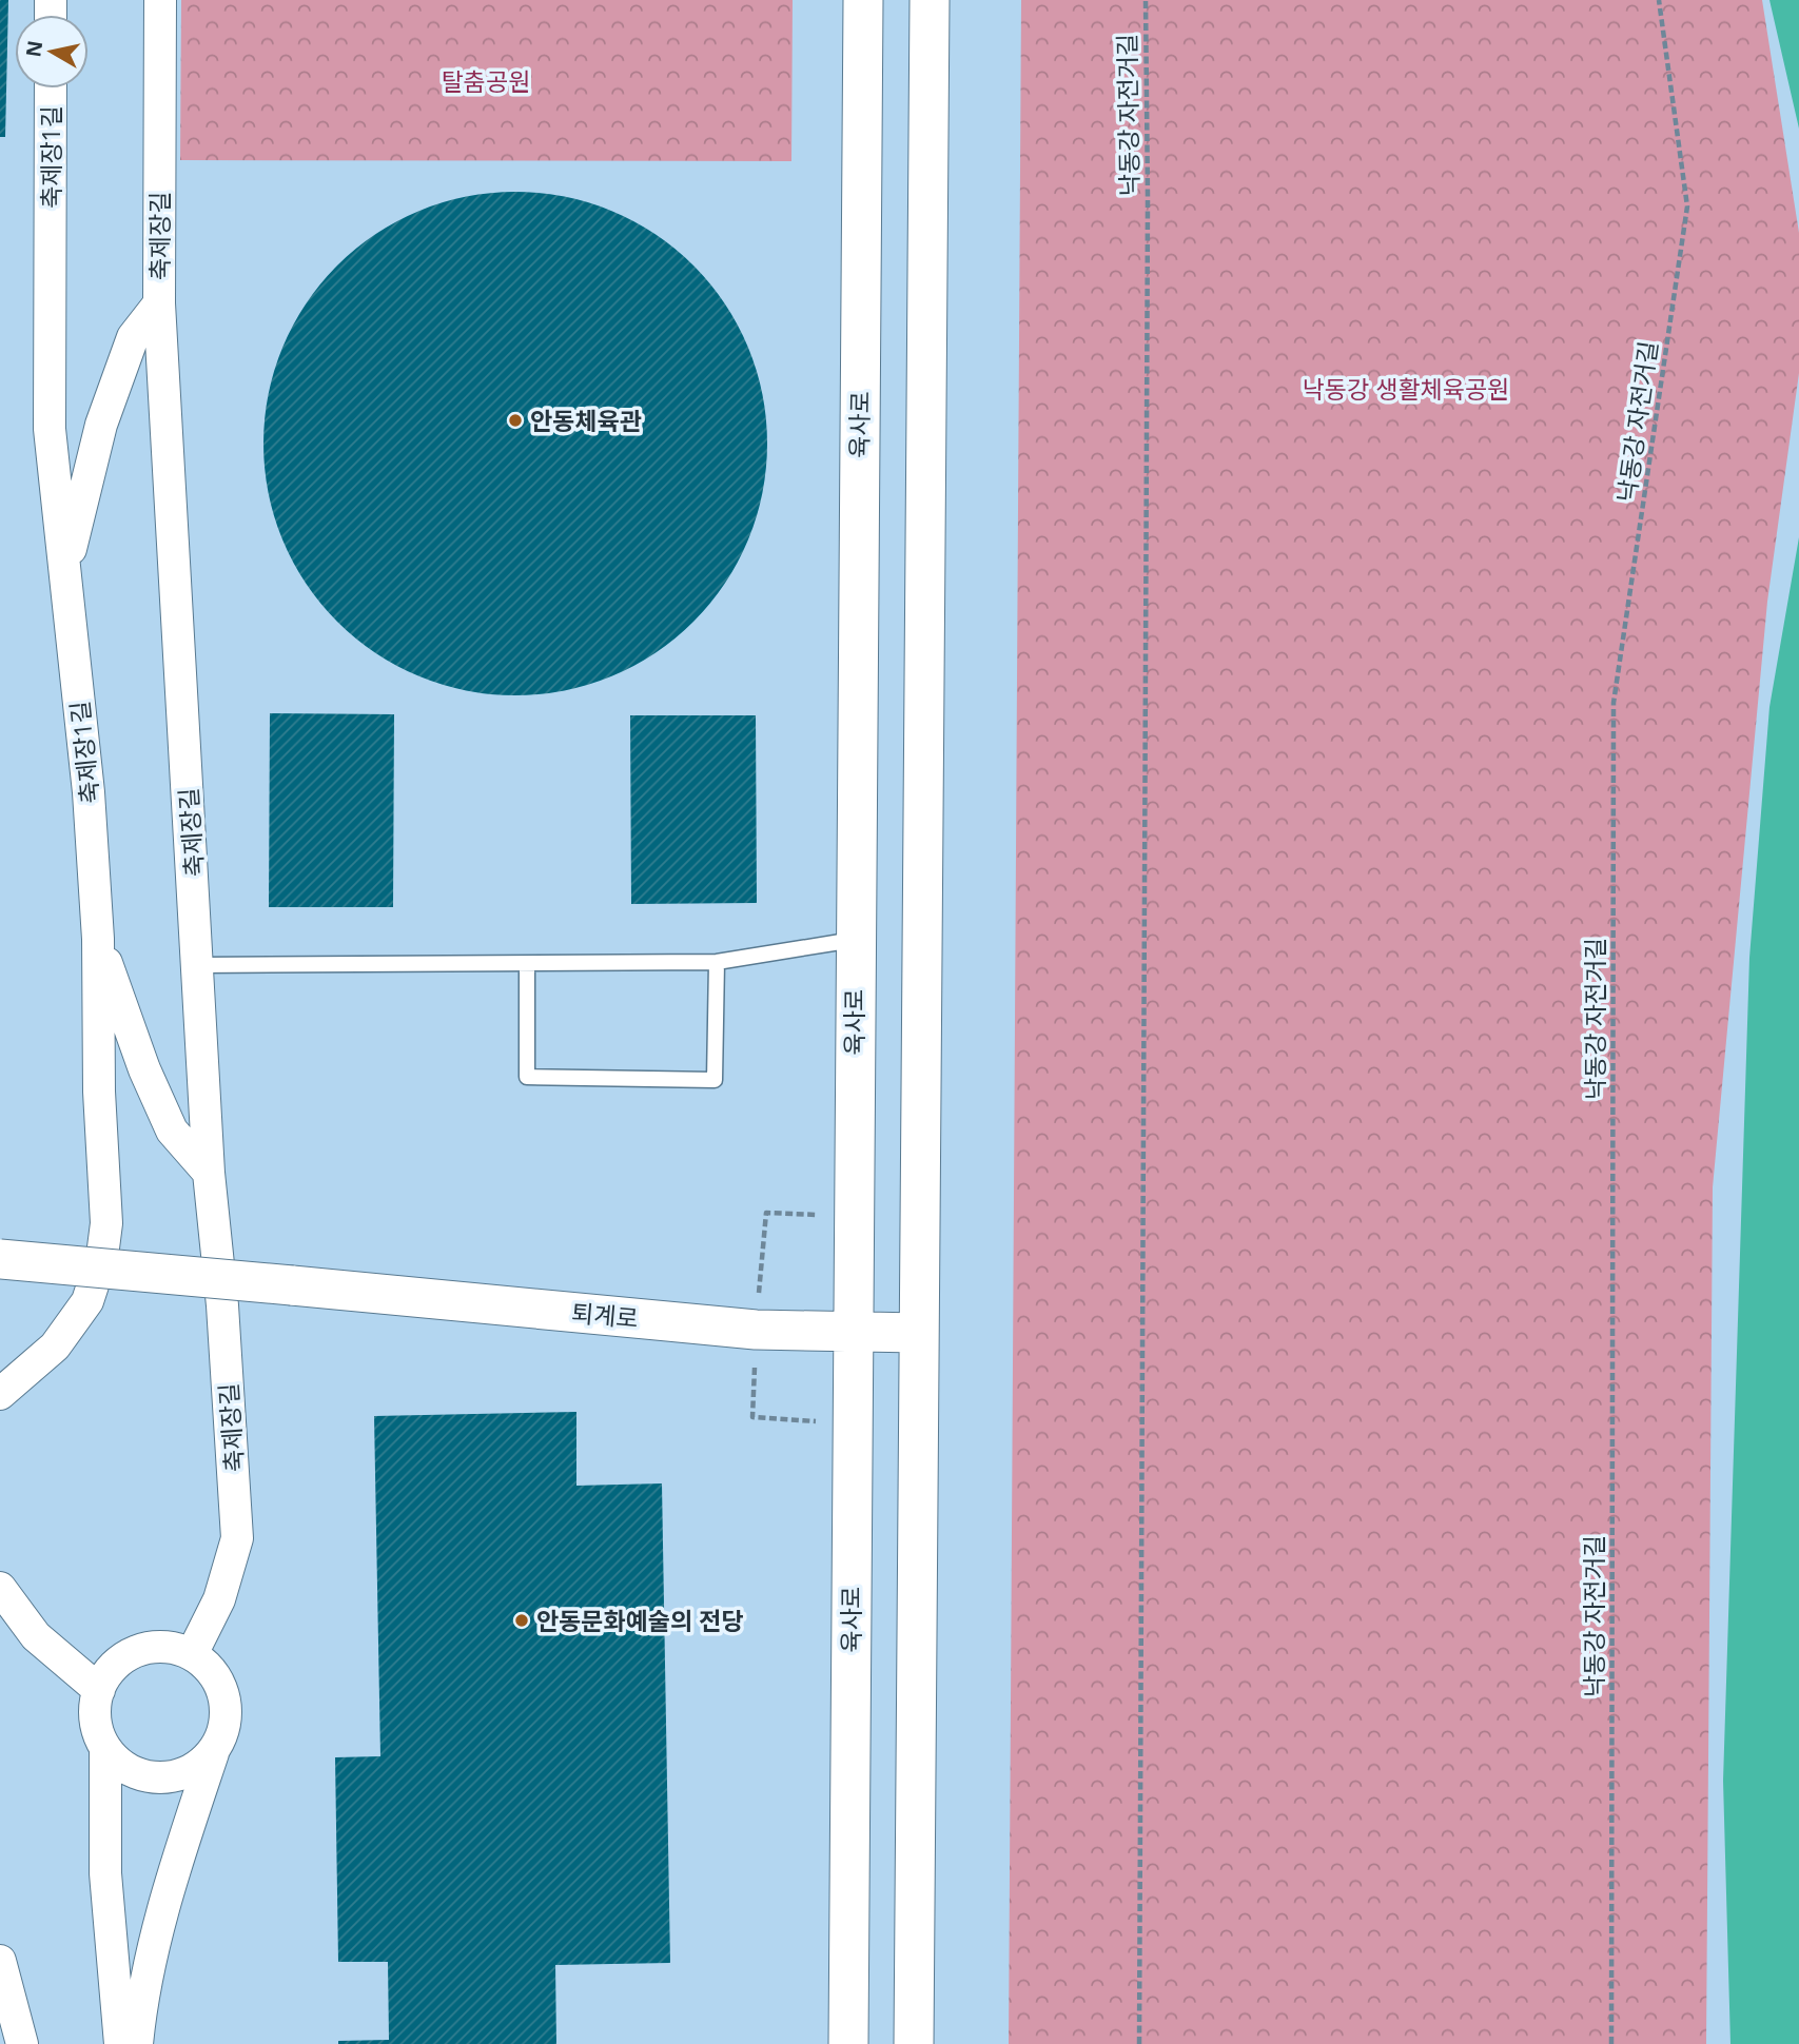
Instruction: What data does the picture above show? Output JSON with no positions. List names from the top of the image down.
{
  "streets": {
    "street": [
      "축제장1길",
      "축제장길",
      "육사로",
      "퇴계로"
    ],
    "path": ["낙동강 자전거길"]
  },
  "crossings": [
    ["육사로", "퇴계로"]
  ],
  "parks": ["탈춤공원", "낙동강 생활체육공원"],
  "places": ["안동체육관", "안동문화예술의 전당"],
  "north": "left"
}
